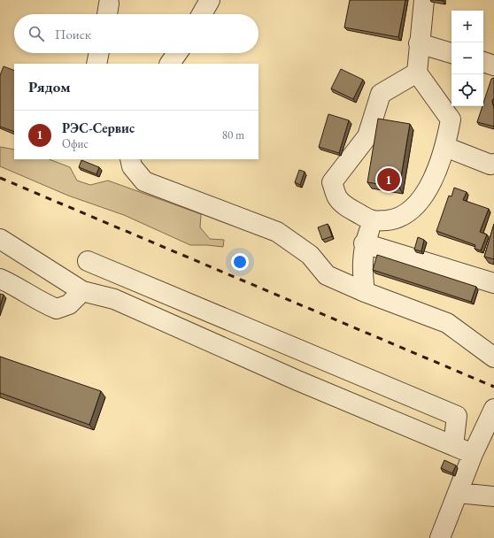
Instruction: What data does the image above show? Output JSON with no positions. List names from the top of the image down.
{
  "page": {
    "map_buttons": ["+", "−"],
    "search": "Поиск",
    "heading": "Рядом",
    "list": [
      {
        "mark": "1",
        "name": "РЭС-Сервис",
        "note": "Офис",
        "value": "80 m"
      }
    ],
    "pins": "1"
  }
}
